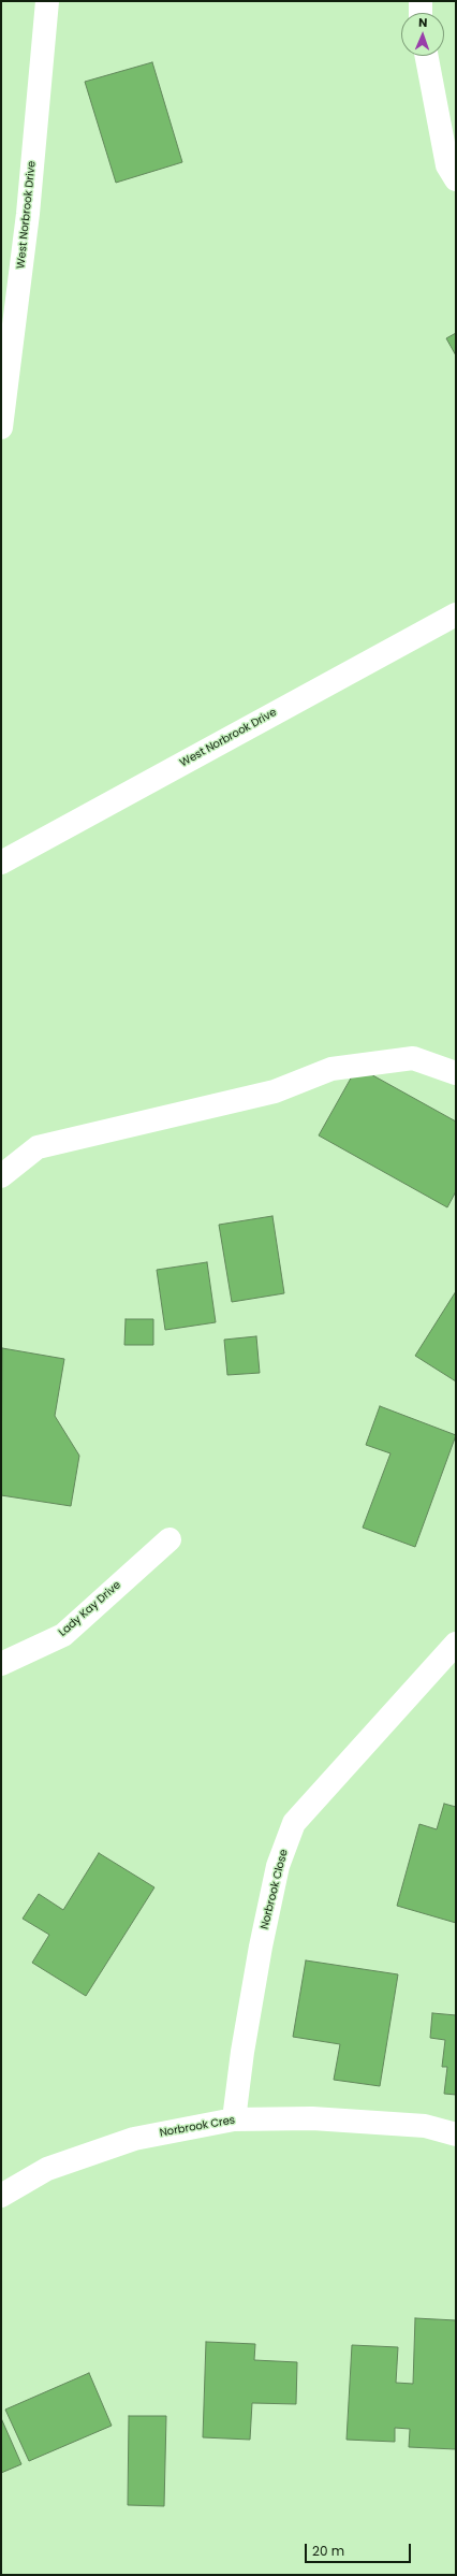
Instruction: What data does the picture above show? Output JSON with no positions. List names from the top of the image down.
{
  "streets": {
    "street": [
      "West Norbrook Drive",
      "Lady Kay Drive",
      "Norbrook Close",
      "Norbrook Cres"
    ]
  },
  "crossings": [
    ["Norbrook Close", "Norbrook Cres"]
  ],
  "scale_bar": "20 m",
  "north": "top"
}
